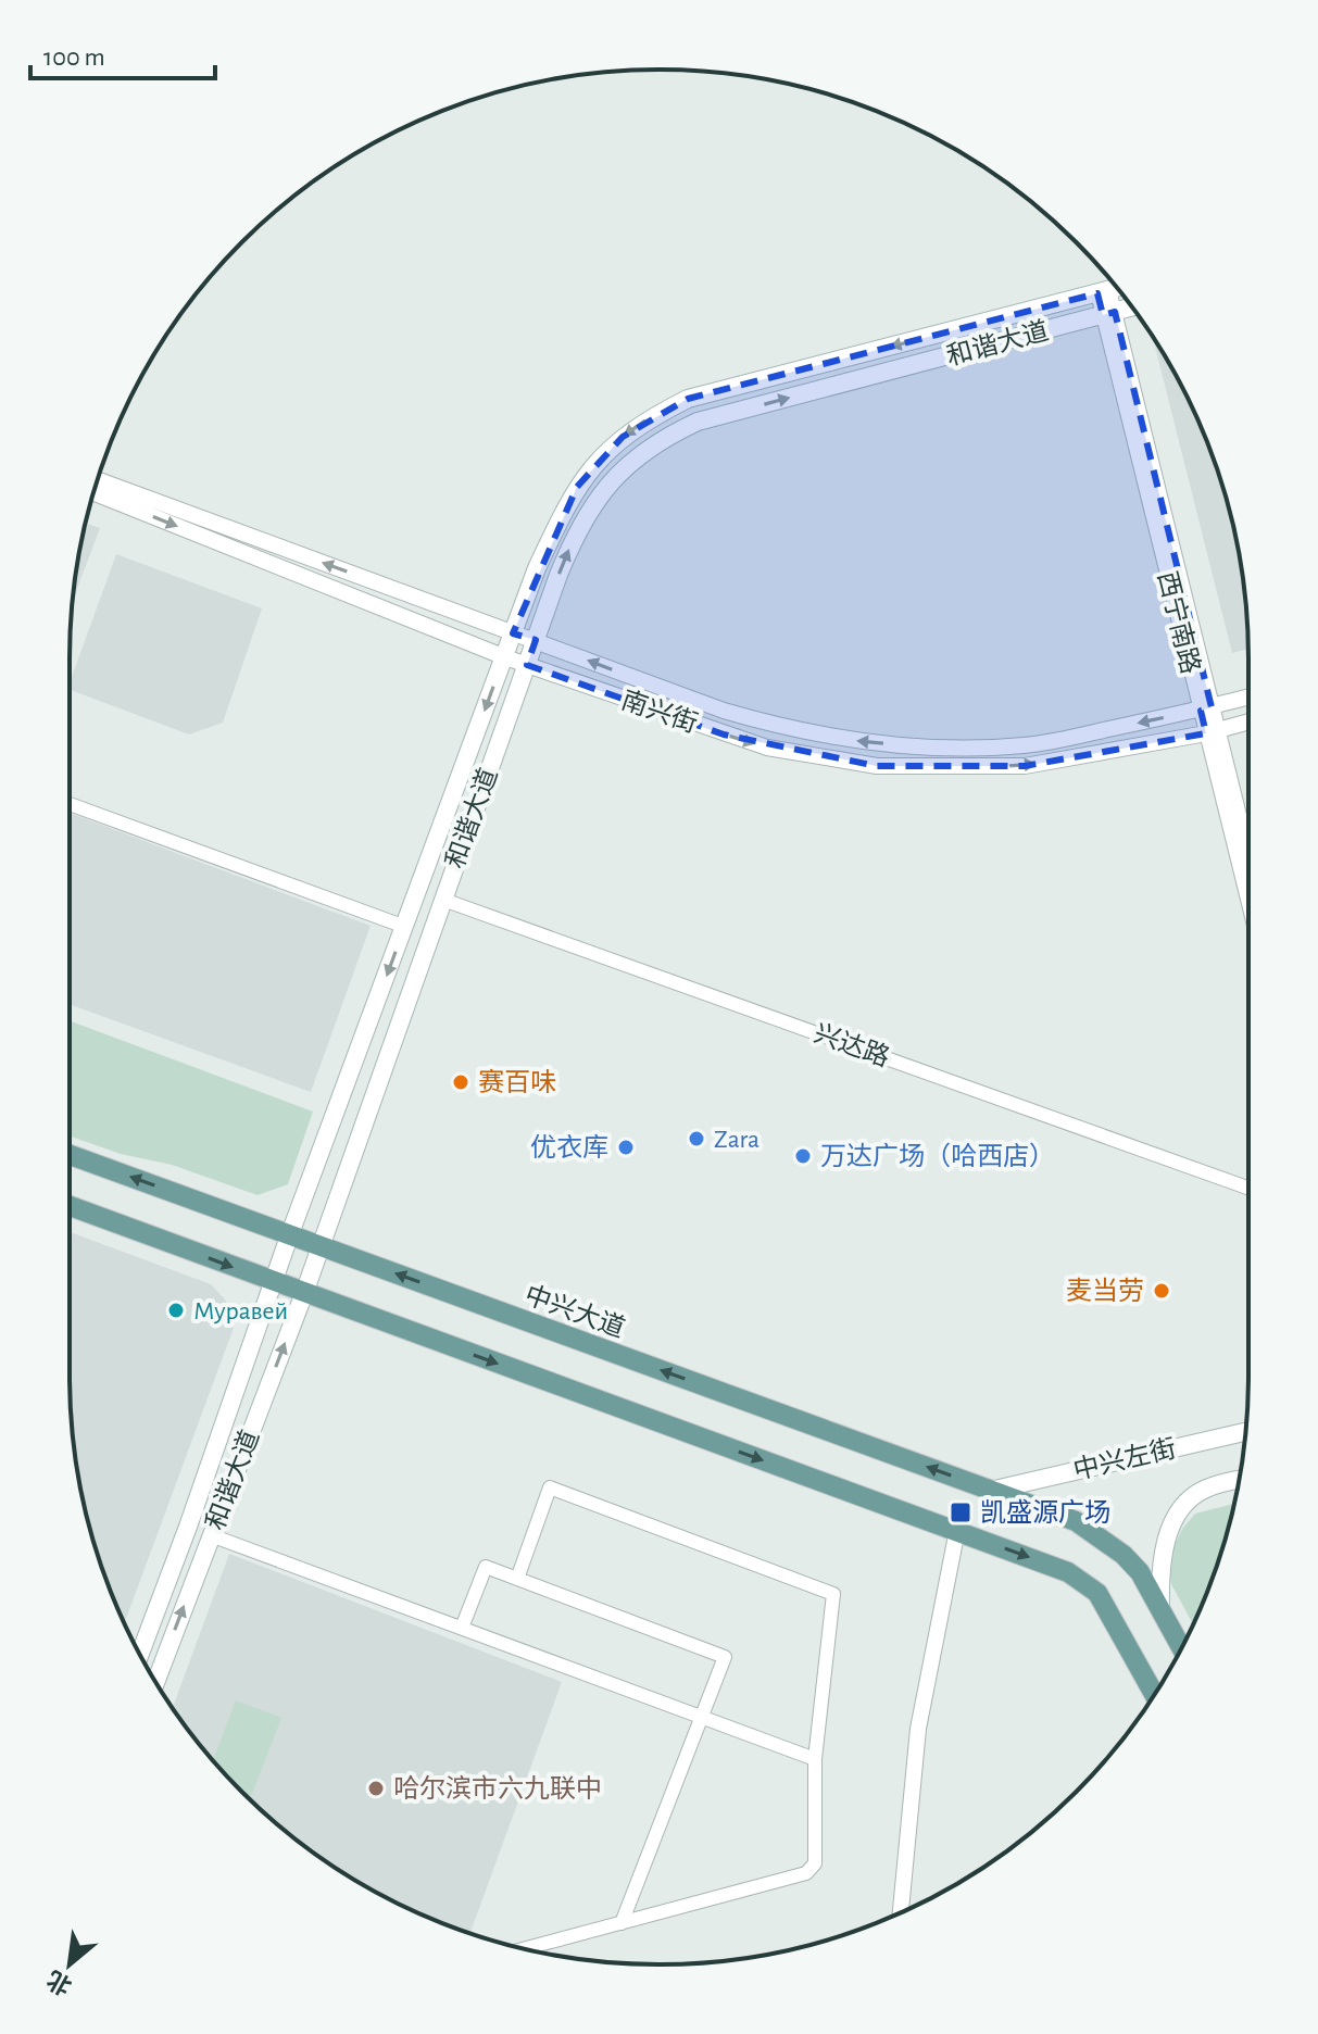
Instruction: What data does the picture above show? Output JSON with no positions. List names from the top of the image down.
{
  "streets": {
    "main road": ["和谐大道", "中兴大道", "中兴左街"],
    "street": ["西宁南路", "南兴街", "兴达路"]
  },
  "crossings": [
    ["和谐大道", "西宁南路"],
    ["和谐大道", "南兴街"],
    ["和谐大道", "兴达路"],
    ["和谐大道", "中兴大道"],
    ["西宁南路", "南兴街"],
    ["中兴大道", "中兴左街"]
  ],
  "places": {
    "other": [
      "赛百味",
      "Zara",
      "优衣库",
      "万达广场（哈西店）",
      "麦当劳",
      "Муравей",
      "哈尔滨市六九联中"
    ],
    "transit": ["凯盛源广场"]
  },
  "scale_bar": "100 m",
  "north": "bottom left"
}
